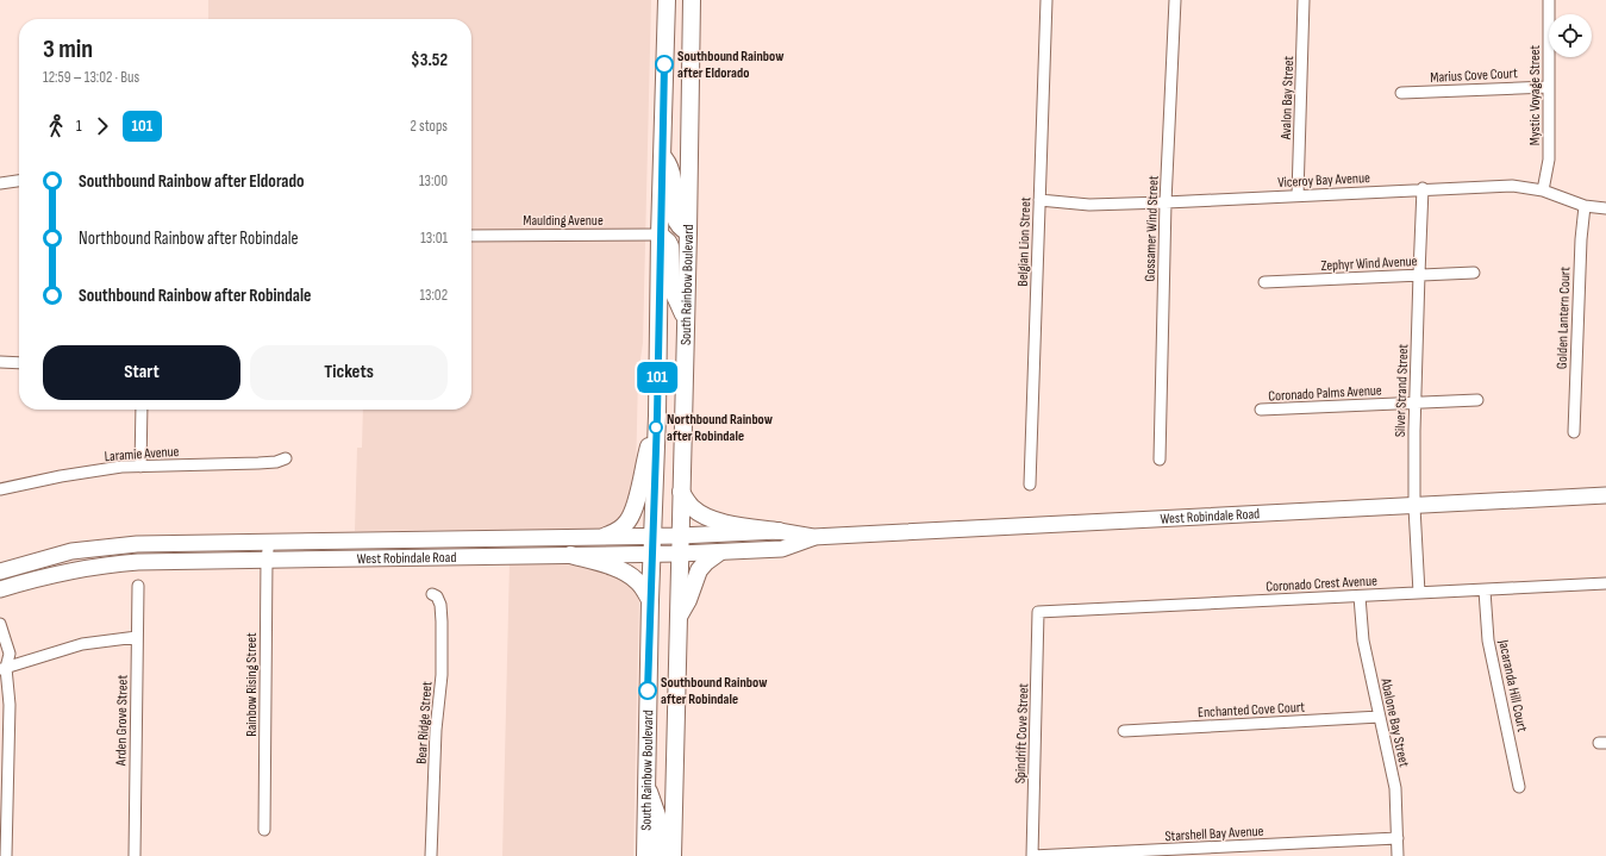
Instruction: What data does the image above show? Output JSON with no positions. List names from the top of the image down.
{
  "streets": {
    "main road": ["South Rainbow Boulevard", "West Robindale Road"],
    "street": [
      "Marius Cove Court",
      "Mystic Voyage Street",
      "Avalon Bay Street",
      "Viceroy Bay Avenue",
      "Maulding Avenue",
      "Gossamer Wind Street",
      "Belgian Lion Street",
      "Zephyr Wind Avenue",
      "Golden Lantern Court",
      "Silver Strand Street",
      "Coronado Palms Avenue",
      "Laramie Avenue",
      "Coronado Crest Avenue",
      "Rainbow Rising Street",
      "Jacaranda Hill Court",
      "Enchanted Cove Court",
      "Arden Grove Street",
      "Bear Ridge Street",
      "Abalone Bay Street",
      "Spindrift Cove Street",
      "Starshell Bay Avenue"
    ]
  },
  "crossings": [
    ["Marius Cove Court", "Mystic Voyage Street"],
    ["Mystic Voyage Street", "Viceroy Bay Avenue"],
    ["Avalon Bay Street", "Viceroy Bay Avenue"],
    ["Viceroy Bay Avenue", "Gossamer Wind Street"],
    ["Viceroy Bay Avenue", "Belgian Lion Street"],
    ["Viceroy Bay Avenue", "Golden Lantern Court"],
    ["Viceroy Bay Avenue", "Silver Strand Street"],
    ["Maulding Avenue", "South Rainbow Boulevard"],
    ["Zephyr Wind Avenue", "Silver Strand Street"],
    ["South Rainbow Boulevard", "West Robindale Road"],
    ["Silver Strand Street", "Coronado Palms Avenue"],
    ["Silver Strand Street", "West Robindale Road"],
    ["Silver Strand Street", "Coronado Crest Avenue"],
    ["West Robindale Road", "Rainbow Rising Street"],
    ["Coronado Crest Avenue", "Jacaranda Hill Court"],
    ["Coronado Crest Avenue", "Abalone Bay Street"],
    ["Coronado Crest Avenue", "Spindrift Cove Street"],
    ["Enchanted Cove Court", "Abalone Bay Street"],
    ["Abalone Bay Street", "Starshell Bay Avenue"],
    ["Spindrift Cove Street", "Starshell Bay Avenue"]
  ],
  "places": ["Southbound Rainbow after Eldorado", "Northbound Rainbow after Robindale", "Southbound Rainbow after Robindale"],
  "lines": ["bus line 101"],
  "page": {
    "on_map": "101",
    "heading": ["3 min", "12:59 – 13:02 · Bus", "$3.52"],
    "legs": ["1", "101", "2 stops"],
    "list": [
      {
        "name": "Southbound Rainbow after Eldorado",
        "value": "13:00"
      },
      {
        "name": "Northbound Rainbow after Robindale",
        "value": "13:01"
      },
      {
        "name": "Southbound Rainbow after Robindale",
        "value": "13:02"
      }
    ],
    "buttons": ["Start", "Tickets"]
  }
}
